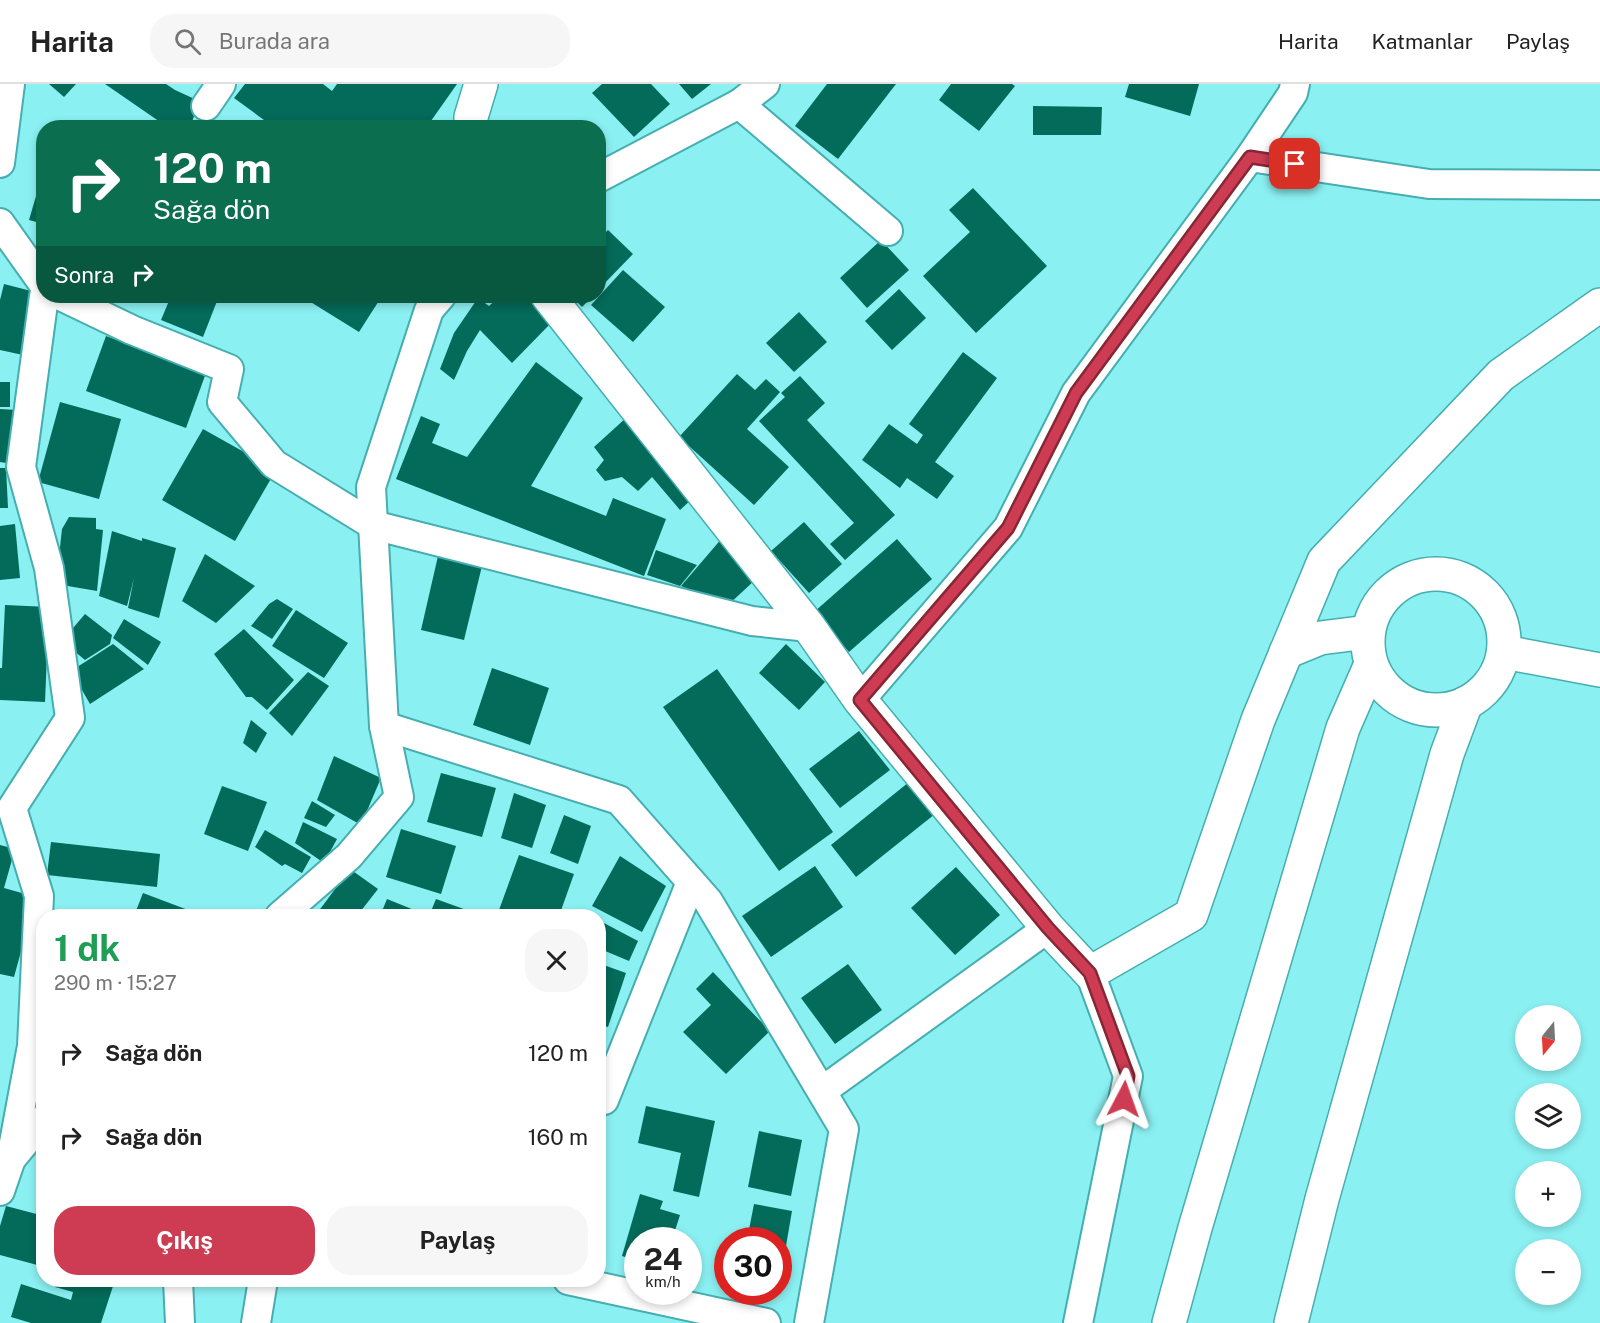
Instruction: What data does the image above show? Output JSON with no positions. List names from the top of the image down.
{
  "north": "bottom",
  "page": {
    "header": "Harita",
    "search": "Burada ara",
    "nav": ["Harita", "Katmanlar", "Paylaş"],
    "turn": ["120 m", "Sağa dön"],
    "then": "Sonra",
    "heading": ["1 dk", "290 m · 15:27"],
    "map_buttons": ["+", "−"],
    "list": [
      {
        "name": "Sağa dön",
        "value": "120 m"
      },
      {
        "name": "Sağa dön",
        "value": "160 m"
      }
    ],
    "buttons": ["Çıkış", "Paylaş"],
    "speed": "24 km/h",
    "limit": "30"
  }
}
